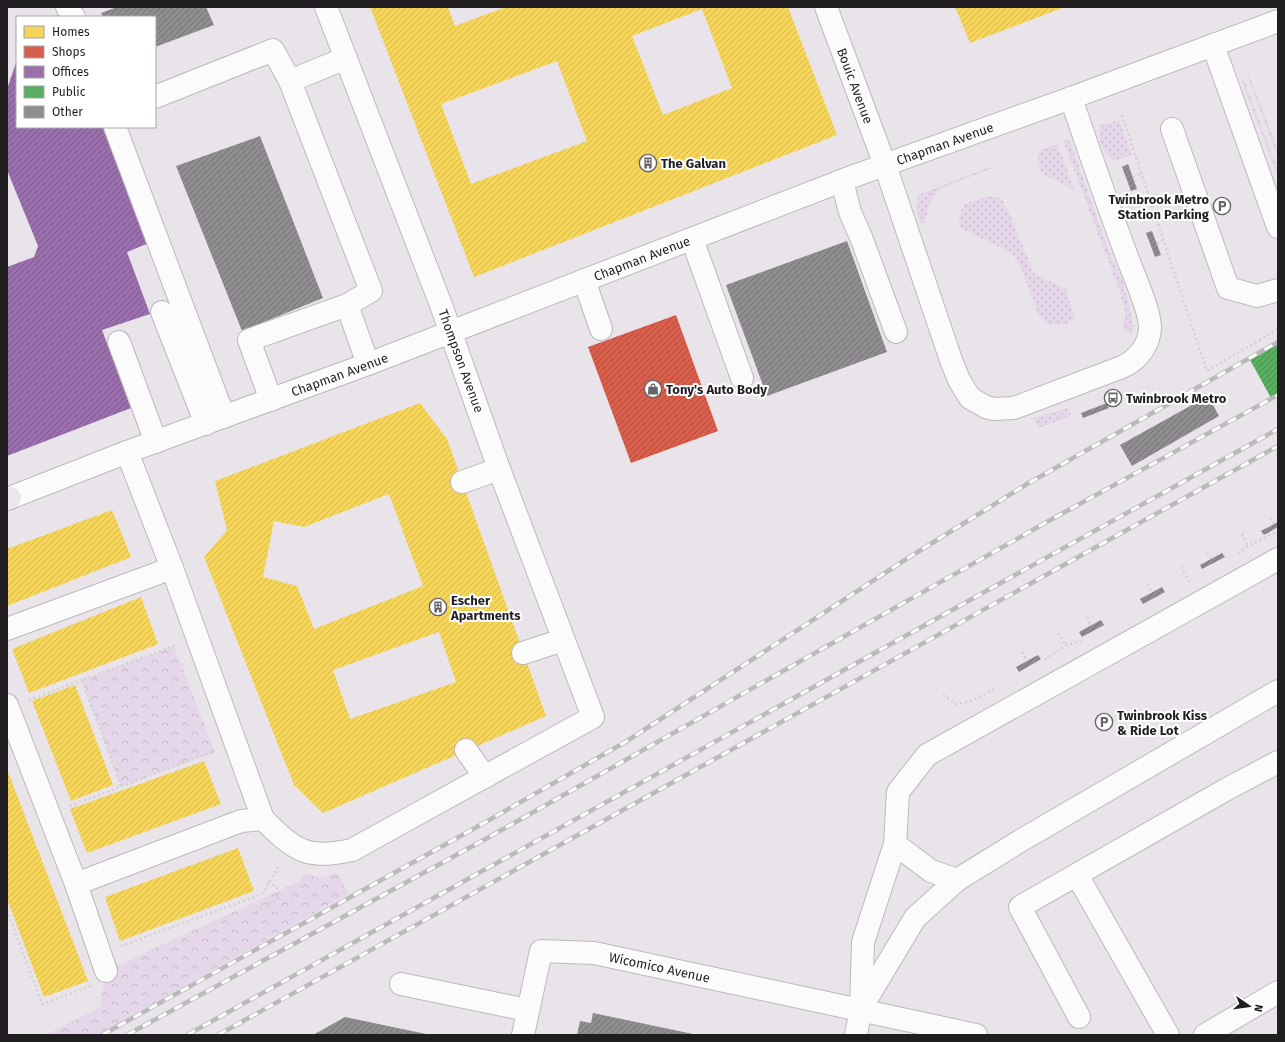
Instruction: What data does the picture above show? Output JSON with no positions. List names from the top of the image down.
{
  "streets": {
    "street": [
      "Bouic Avenue",
      "Chapman Avenue",
      "Thompson Avenue",
      "Wicomico Avenue"
    ]
  },
  "crossings": [
    ["Bouic Avenue", "Chapman Avenue"],
    ["Chapman Avenue", "Thompson Avenue"]
  ],
  "places": {
    "building": ["The Galvan", "Escher Apartments"],
    "parking": ["Twinbrook Metro Station Parking", "Twinbrook Kiss & Ride Lot"],
    "shop": ["Tony's Auto Body"],
    "bus stop": ["Twinbrook Metro"]
  },
  "legend": [
    "Homes",
    "Shops",
    "Offices",
    "Public",
    "Other"
  ],
  "north": "right"
}
